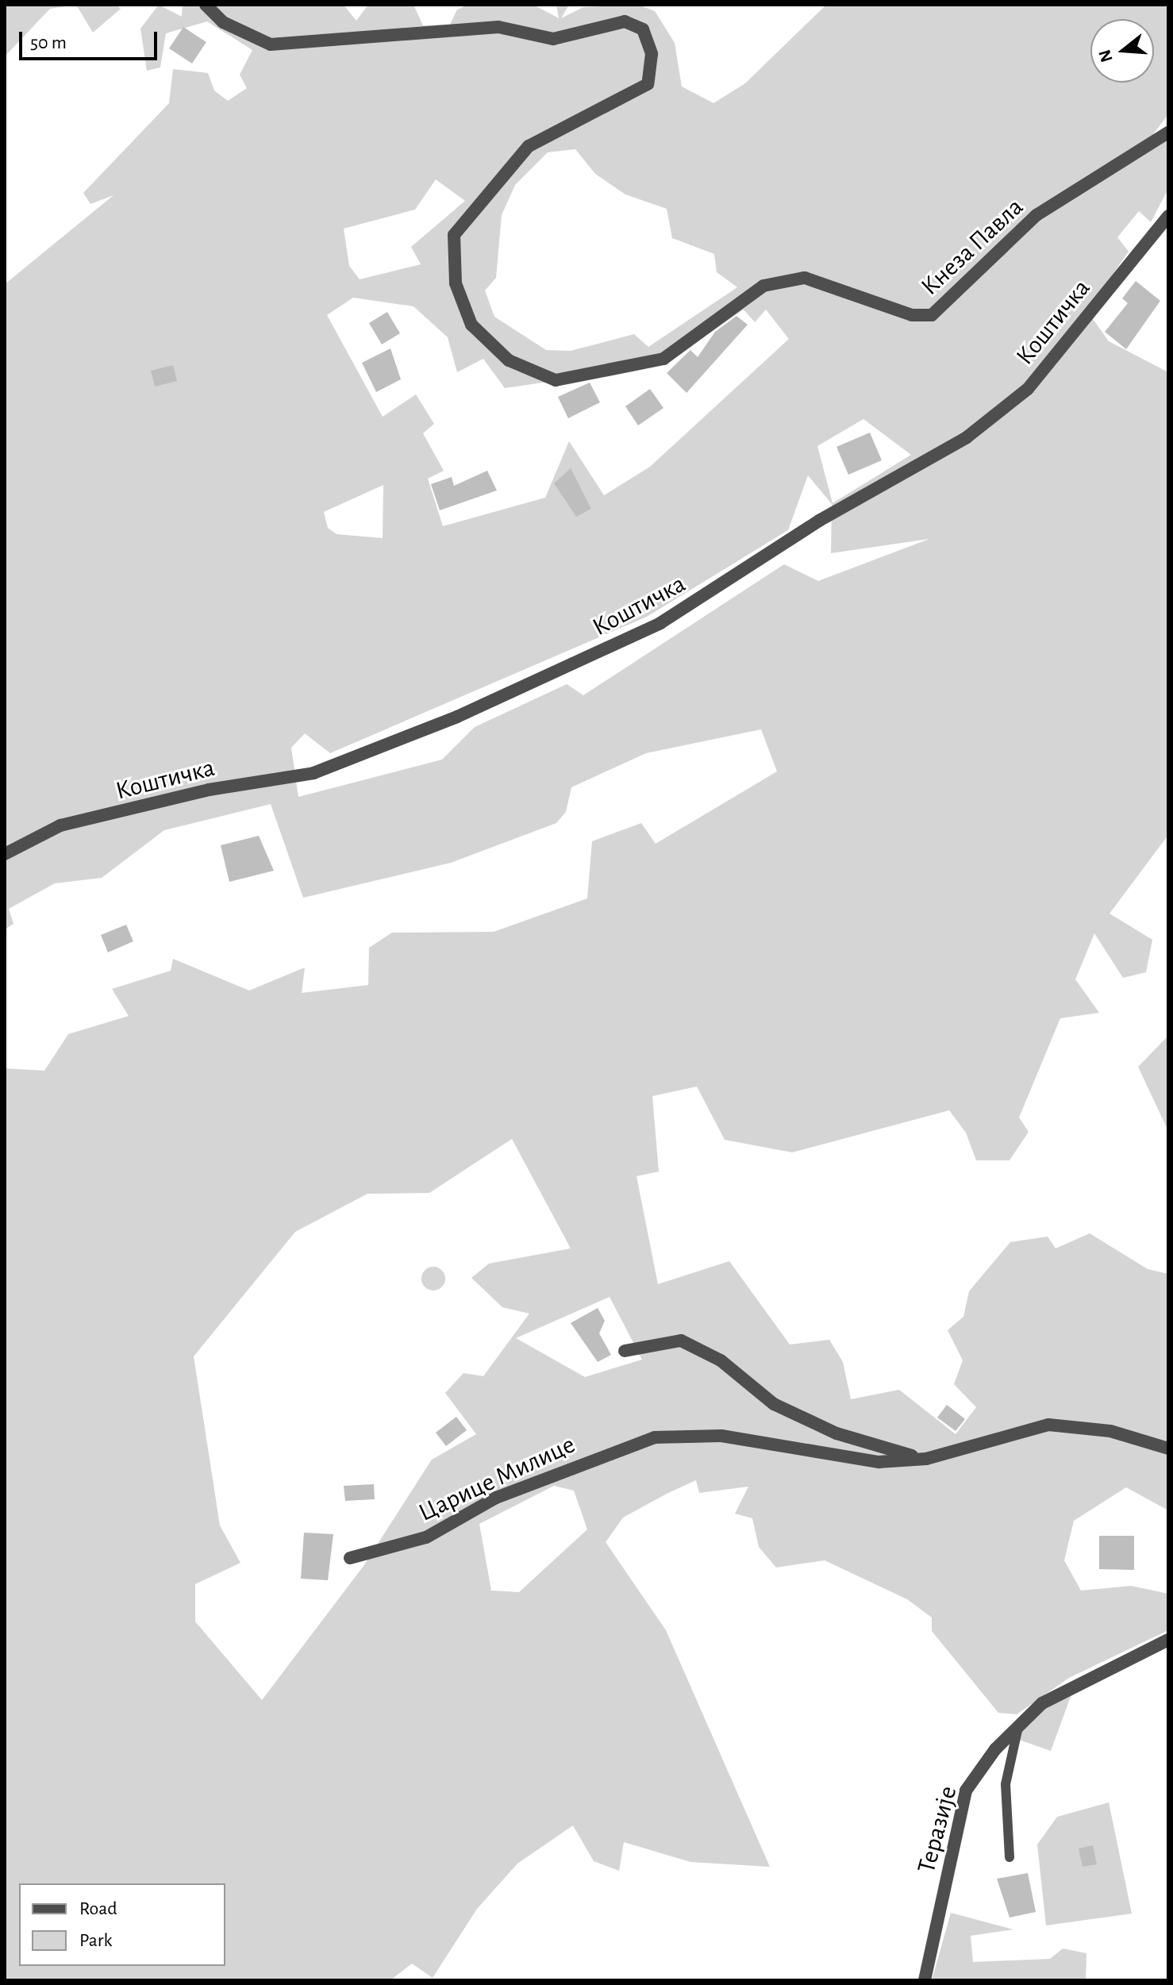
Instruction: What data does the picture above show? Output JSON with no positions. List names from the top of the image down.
{
  "streets": {
    "street": [
      "Кнеза Павла",
      "Коштичка",
      "Царице Милице",
      "Теразије"
    ]
  },
  "legend": ["Road", "Park"],
  "scale_bar": "50 m",
  "north": "left"
}
